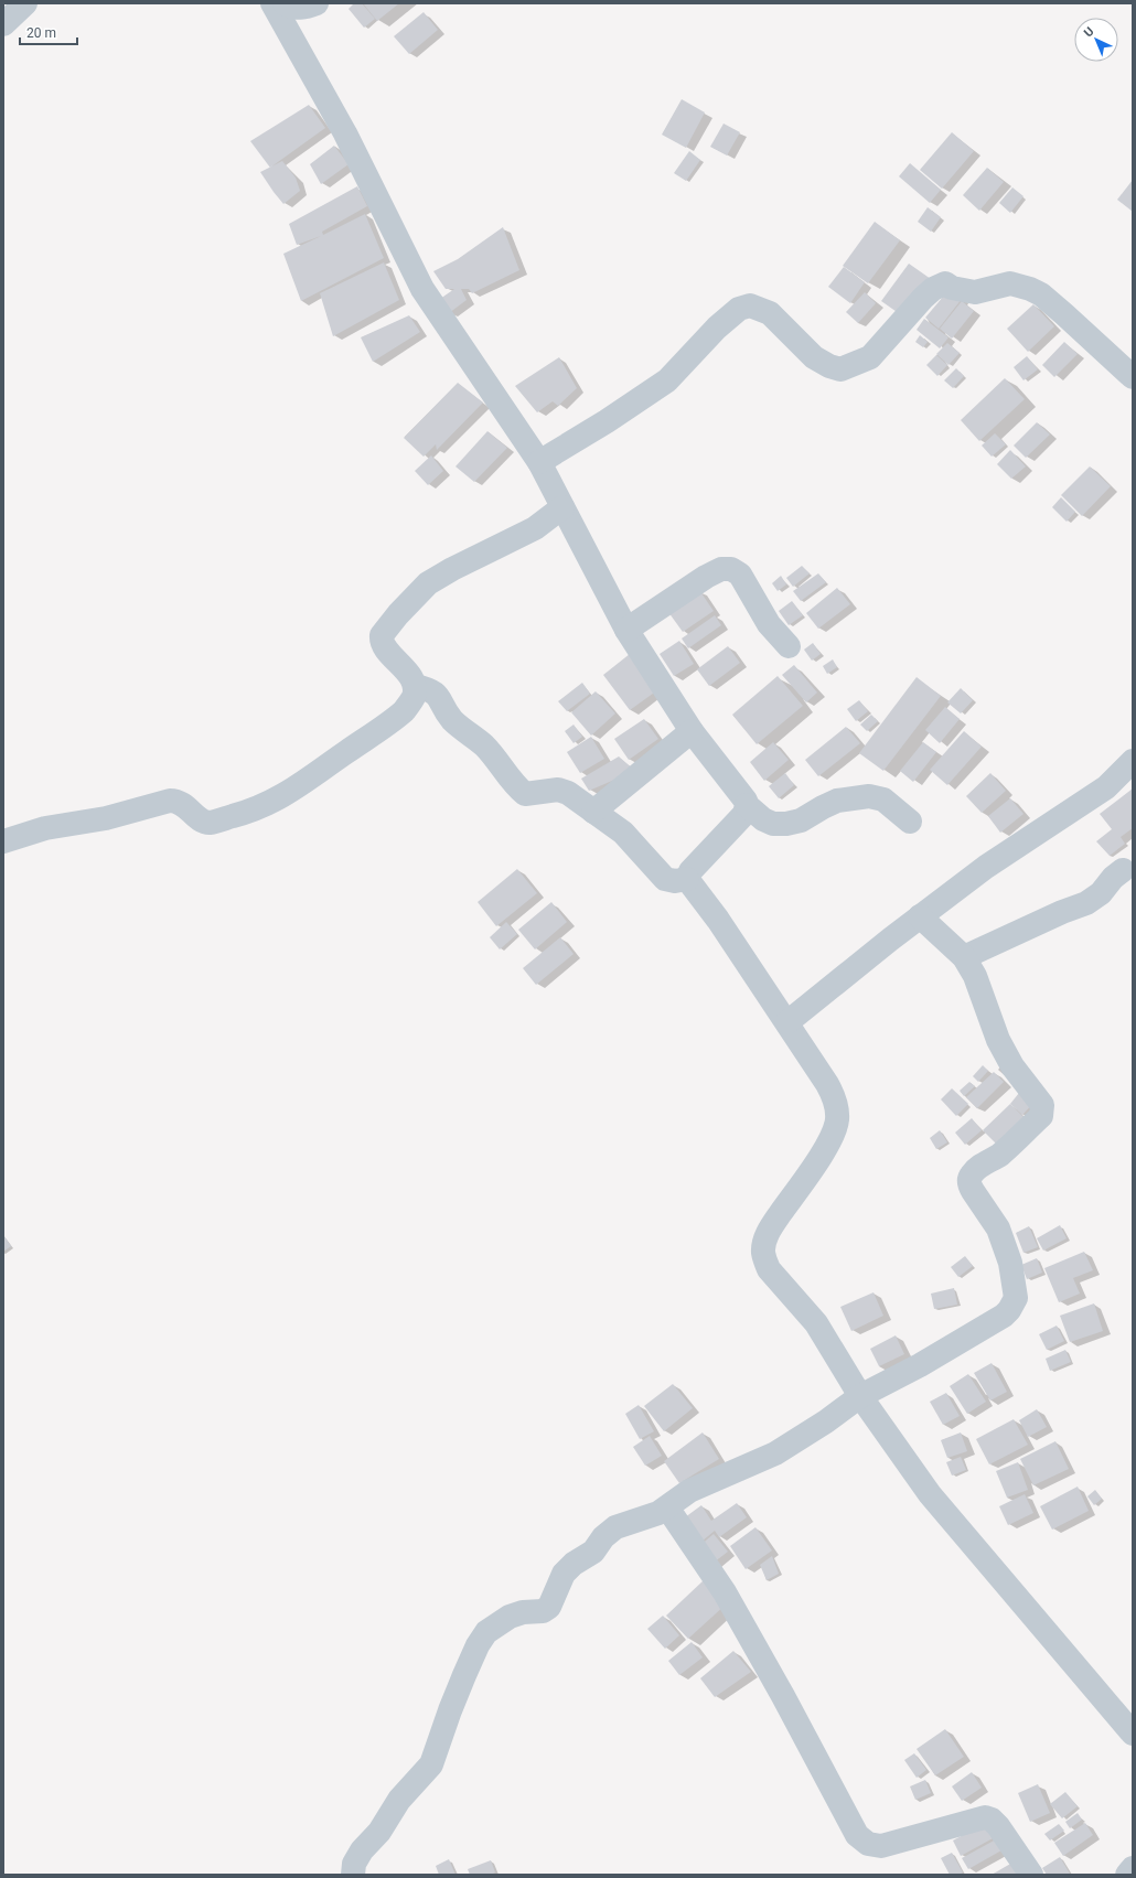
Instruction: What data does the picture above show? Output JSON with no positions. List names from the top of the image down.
{
  "scale_bar": "20 m",
  "north": "top left"
}
